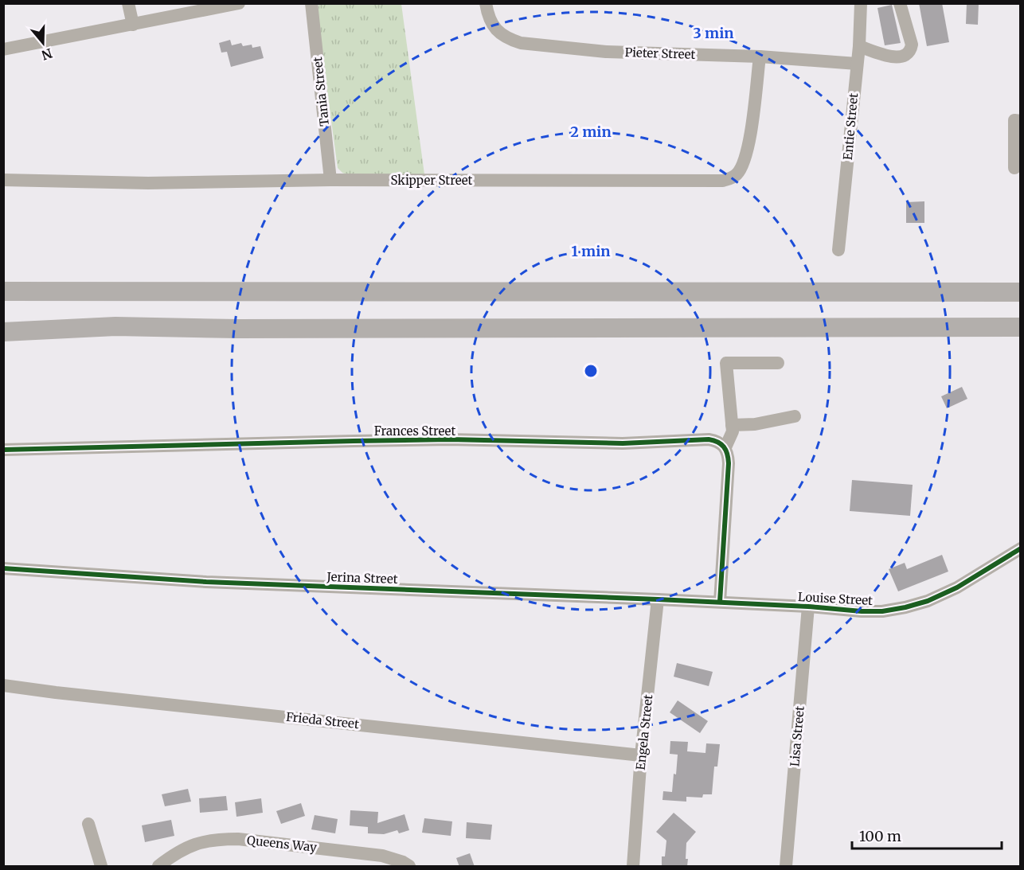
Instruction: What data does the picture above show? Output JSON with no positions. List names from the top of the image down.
{
  "streets": {
    "street": [
      "Pieter Street",
      "Tania Street",
      "Entie Street",
      "Skipper Street",
      "Frances Street",
      "Jerina Street",
      "Louise Street",
      "Frieda Street",
      "Engela Street",
      "Lisa Street",
      "Queens Way"
    ]
  },
  "crossings": [
    ["Pieter Street", "Entie Street"],
    ["Pieter Street", "Skipper Street"],
    ["Tania Street", "Skipper Street"],
    ["Jerina Street", "Louise Street"],
    ["Jerina Street", "Engela Street"],
    ["Louise Street", "Lisa Street"],
    ["Frieda Street", "Engela Street"]
  ],
  "scale_bar": "100 m",
  "north": "bottom",
  "rings": ["3 min", "2 min", "1 min"]
}
